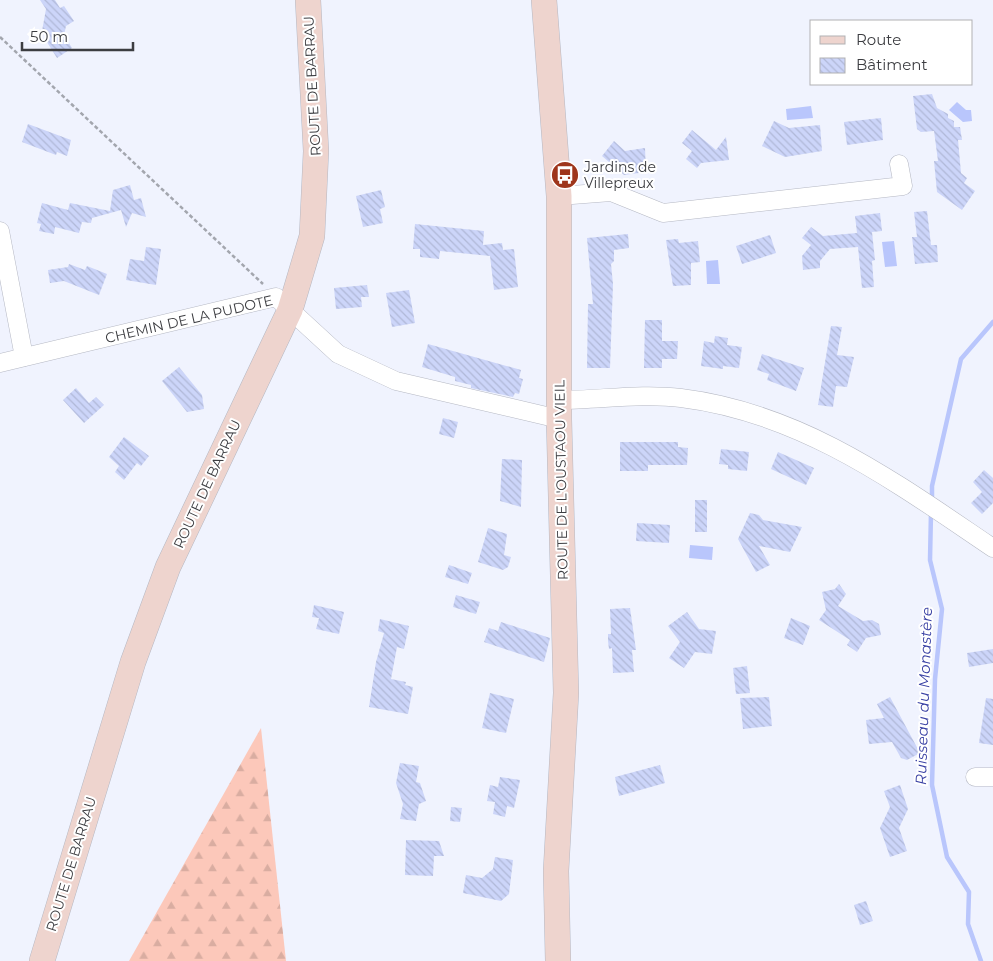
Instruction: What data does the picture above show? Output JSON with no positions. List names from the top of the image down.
{
  "streets": {
    "street": ["ROUTE DE BARRAU", "CHEMIN DE LA PUDOTE", "ROUTE DE L'OUSTAOU VIEIL"]
  },
  "crossings": [
    ["ROUTE DE BARRAU", "CHEMIN DE LA PUDOTE"],
    ["CHEMIN DE LA PUDOTE", "ROUTE DE L'OUSTAOU VIEIL"]
  ],
  "water": ["Ruisseau du Monastère"],
  "places": {
    "bus stop": ["Jardins de Villepreux"]
  },
  "legend": ["Route", "Bâtiment"],
  "scale_bar": "50 m"
}
